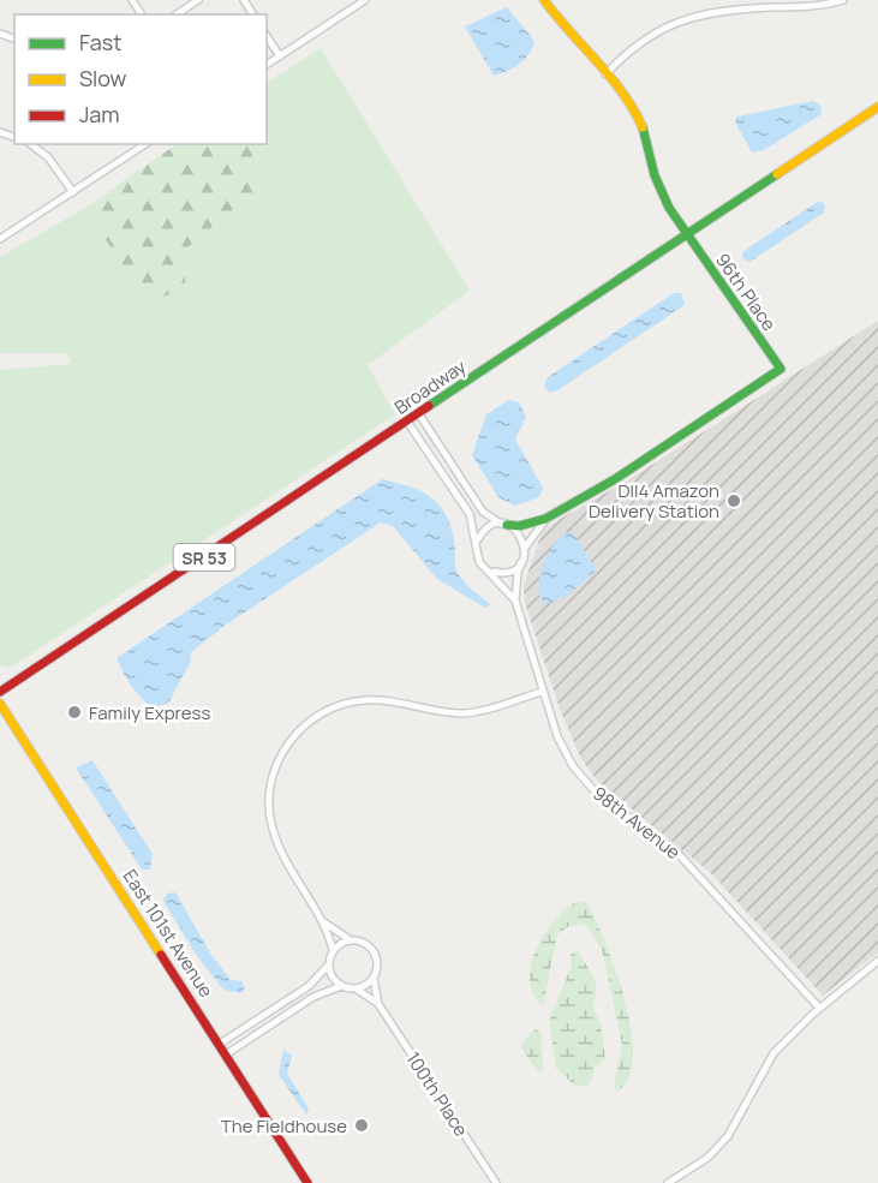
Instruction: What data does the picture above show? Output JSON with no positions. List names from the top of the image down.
{
  "streets": {
    "street": [
      "96th Place",
      "Broadway",
      "SR 53",
      "98th Avenue",
      "East 101st Avenue",
      "100th Place"
    ]
  },
  "crossings": [
    ["96th Place", "Broadway"],
    ["Broadway", "98th Avenue"]
  ],
  "places": ["DII4 Amazon Delivery Station", "Family Express", "The Fieldhouse"],
  "legend": ["Fast", "Slow", "Jam"]
}
